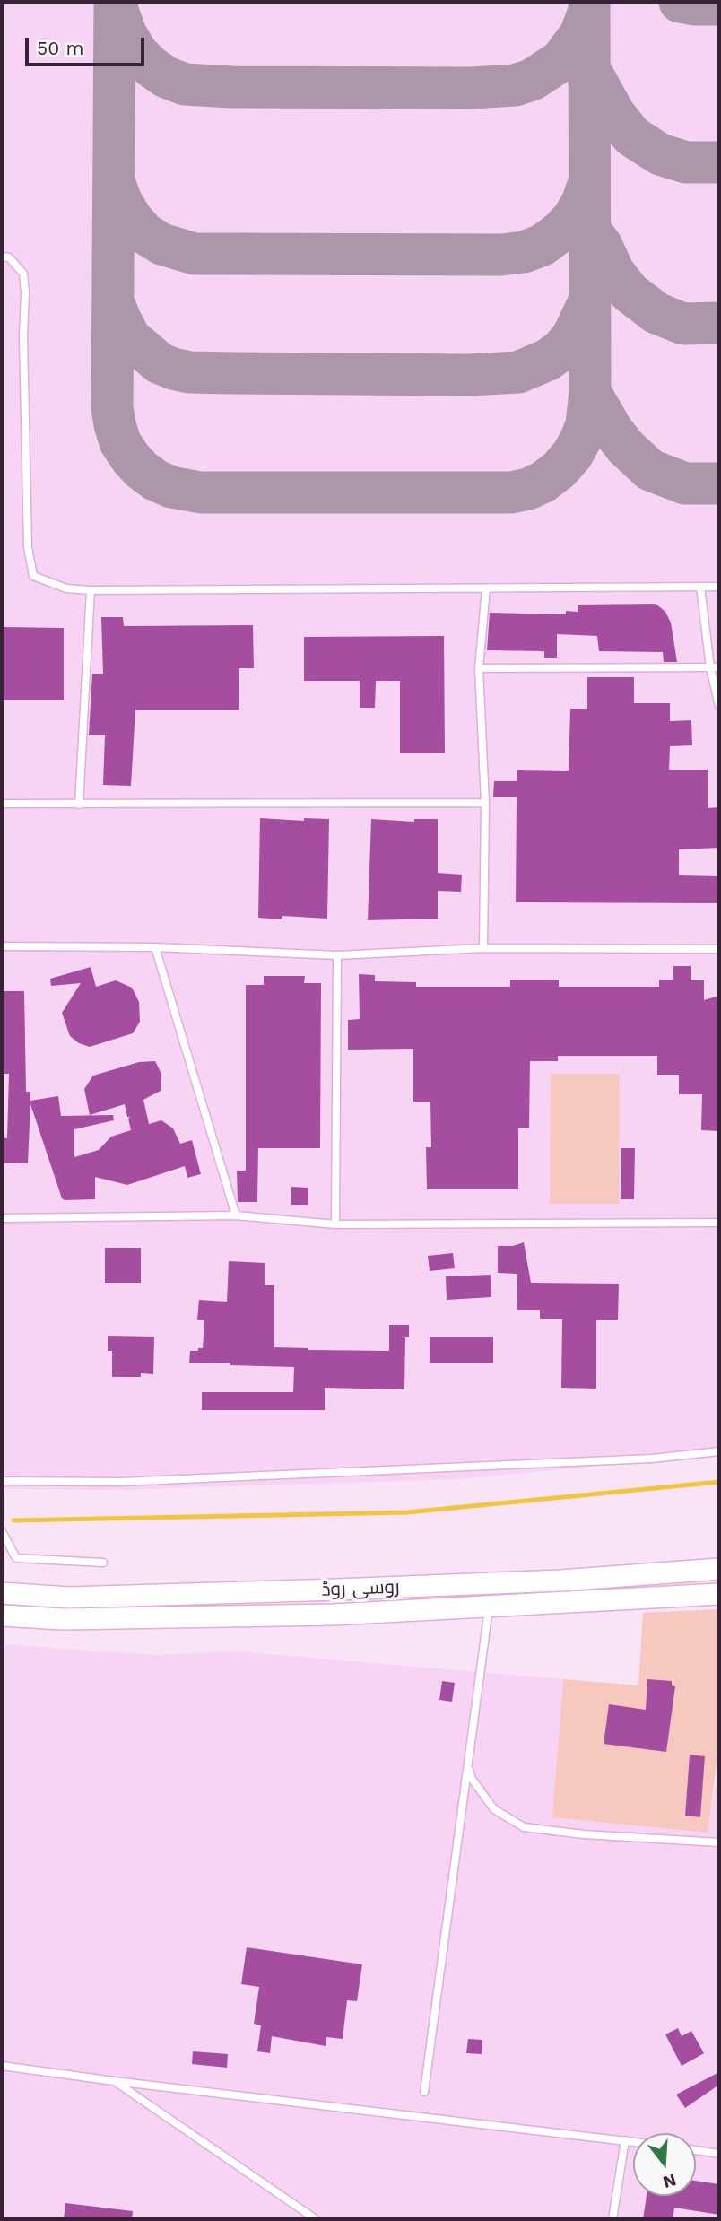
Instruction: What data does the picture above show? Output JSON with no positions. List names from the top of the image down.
{
  "streets": {
    "main road": ["روسی روڈ"]
  },
  "scale_bar": "50 m",
  "north": "bottom"
}
